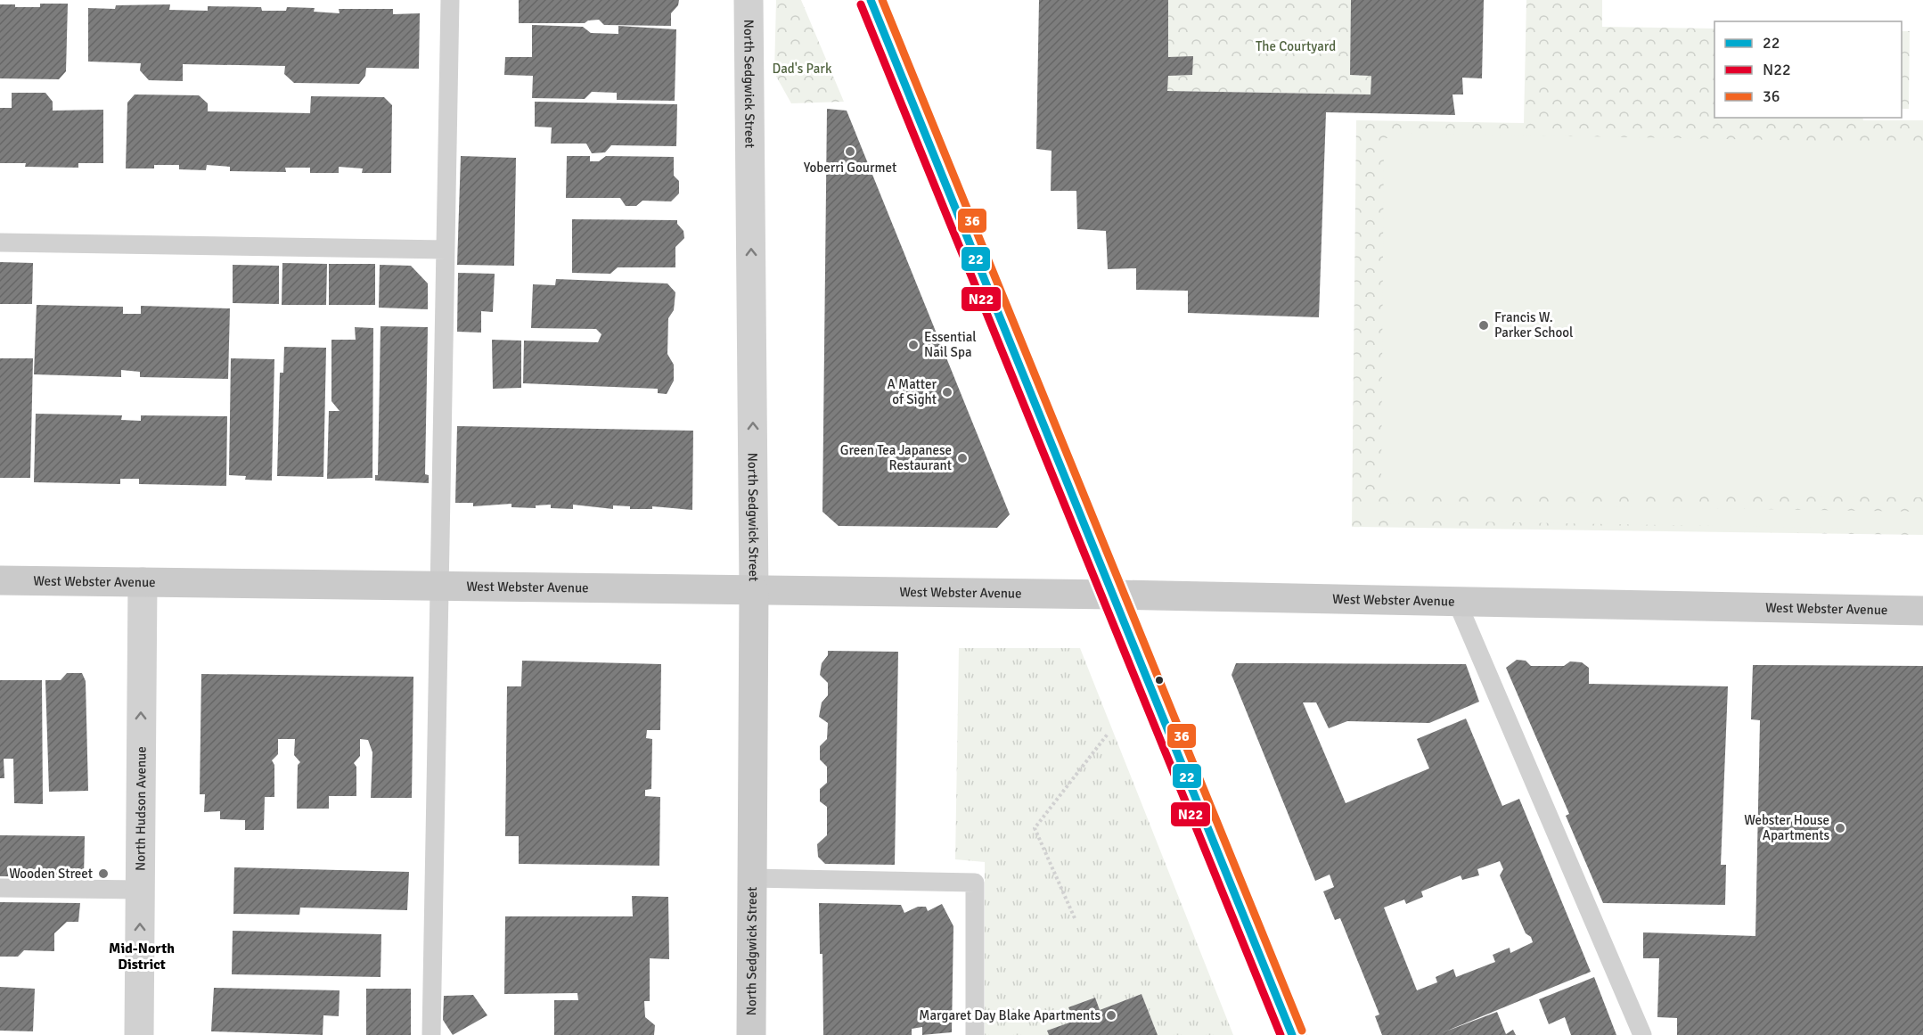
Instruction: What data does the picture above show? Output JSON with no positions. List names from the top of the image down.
{
  "streets": {
    "street": ["North Sedgwick Street", "West Webster Avenue", "North Hudson Avenue"]
  },
  "crossings": [
    ["North Sedgwick Street", "West Webster Avenue"],
    ["West Webster Avenue", "North Hudson Avenue"]
  ],
  "one_way": ["North Hudson Avenue"],
  "districts": ["Mid-North District"],
  "parks": ["The Courtyard", "Dad's Park"],
  "places": [
    "Yoberri Gourmet",
    "Francis W. Parker School",
    "Essential Nail Spa",
    "A Matter of Sight",
    "Green Tea Japanese Restaurant",
    "Webster House Apartments",
    "Wooden Street",
    "Margaret Day Blake Apartments"
  ],
  "lines": ["transit line 22", "transit line 36", "transit line N22"],
  "legend": ["22", "N22", "36"]
}
